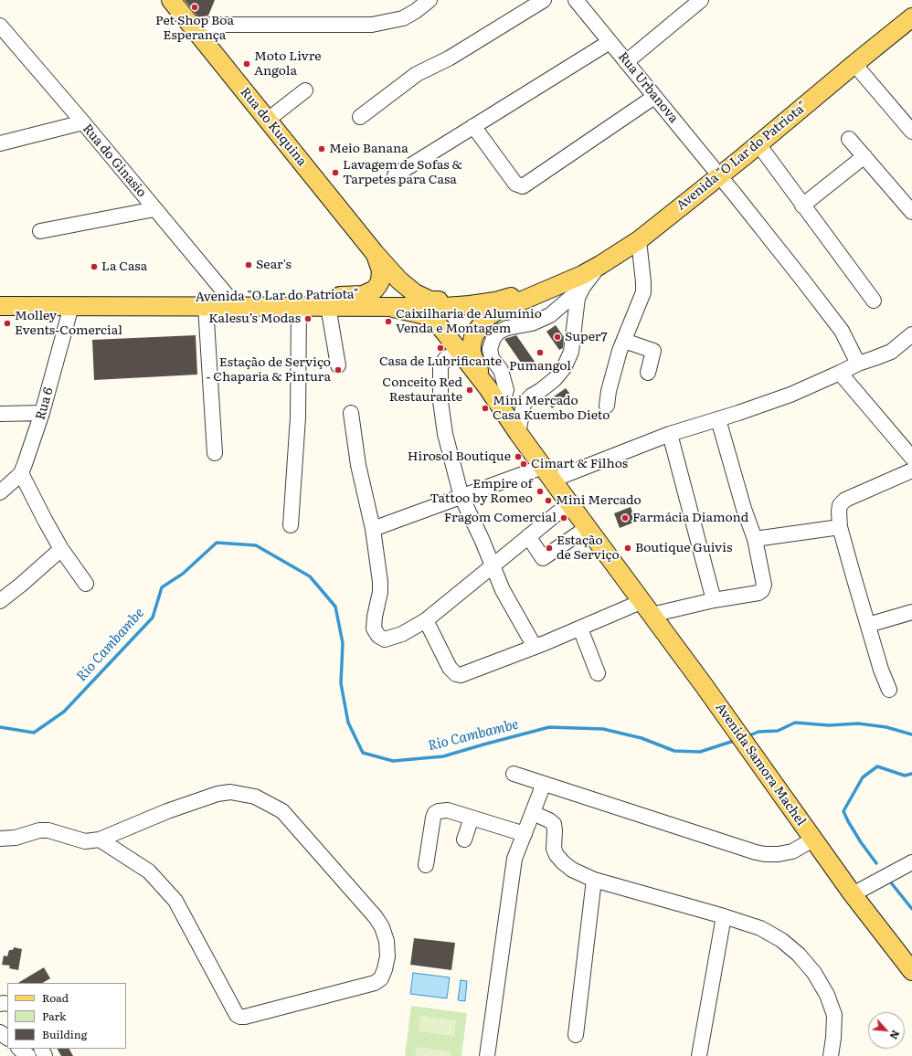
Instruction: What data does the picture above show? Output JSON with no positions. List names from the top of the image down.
{
  "streets": {
    "main road": ["Rua do Kuquina", "Avenida \"O Lar do Patriota\"", "Avenida Samora Machel"],
    "street": ["Rua Urbanova", "Rua do Ginasio", "Rua 6"]
  },
  "crossings": [
    ["Rua Urbanova", "Avenida \"O Lar do Patriota\""],
    ["Rua do Kuquina", "Avenida \"O Lar do Patriota\""],
    ["Avenida \"O Lar do Patriota\"", "Rua do Ginasio"],
    ["Avenida \"O Lar do Patriota\"", "Rua 6"],
    ["Avenida \"O Lar do Patriota\"", "Avenida Samora Machel"]
  ],
  "water": ["Rio Cambambe"],
  "places": [
    "Pet Shop Boa Esperança",
    "Moto Livre Angola",
    "Meio Banana",
    "Lavagem de Sofas & Tarpetes para Casa",
    "Sear's",
    "La Casa",
    "Kalesu’s Modas",
    "Caixilharia de Alumínio Venda e Montagem",
    "Molley Events-Comercial",
    "Super7",
    "Casa de Lubrificante",
    "Pumangol",
    "Estação de Serviço - Chaparia & Pintura",
    "Conceito Red Restaurante",
    "Mini Mercado Casa Kuembo Dieto",
    "Hirosol Boutique",
    "Cimart & Filhos",
    "Empire of Tattoo by Romeo",
    "Mini Mercado",
    "Fragom Comercial",
    "Farmácia Diamond",
    "Estação de Serviço",
    "Boutique Guivis"
  ],
  "legend": ["Road", "Park", "Building"],
  "north": "bottom right"
}
